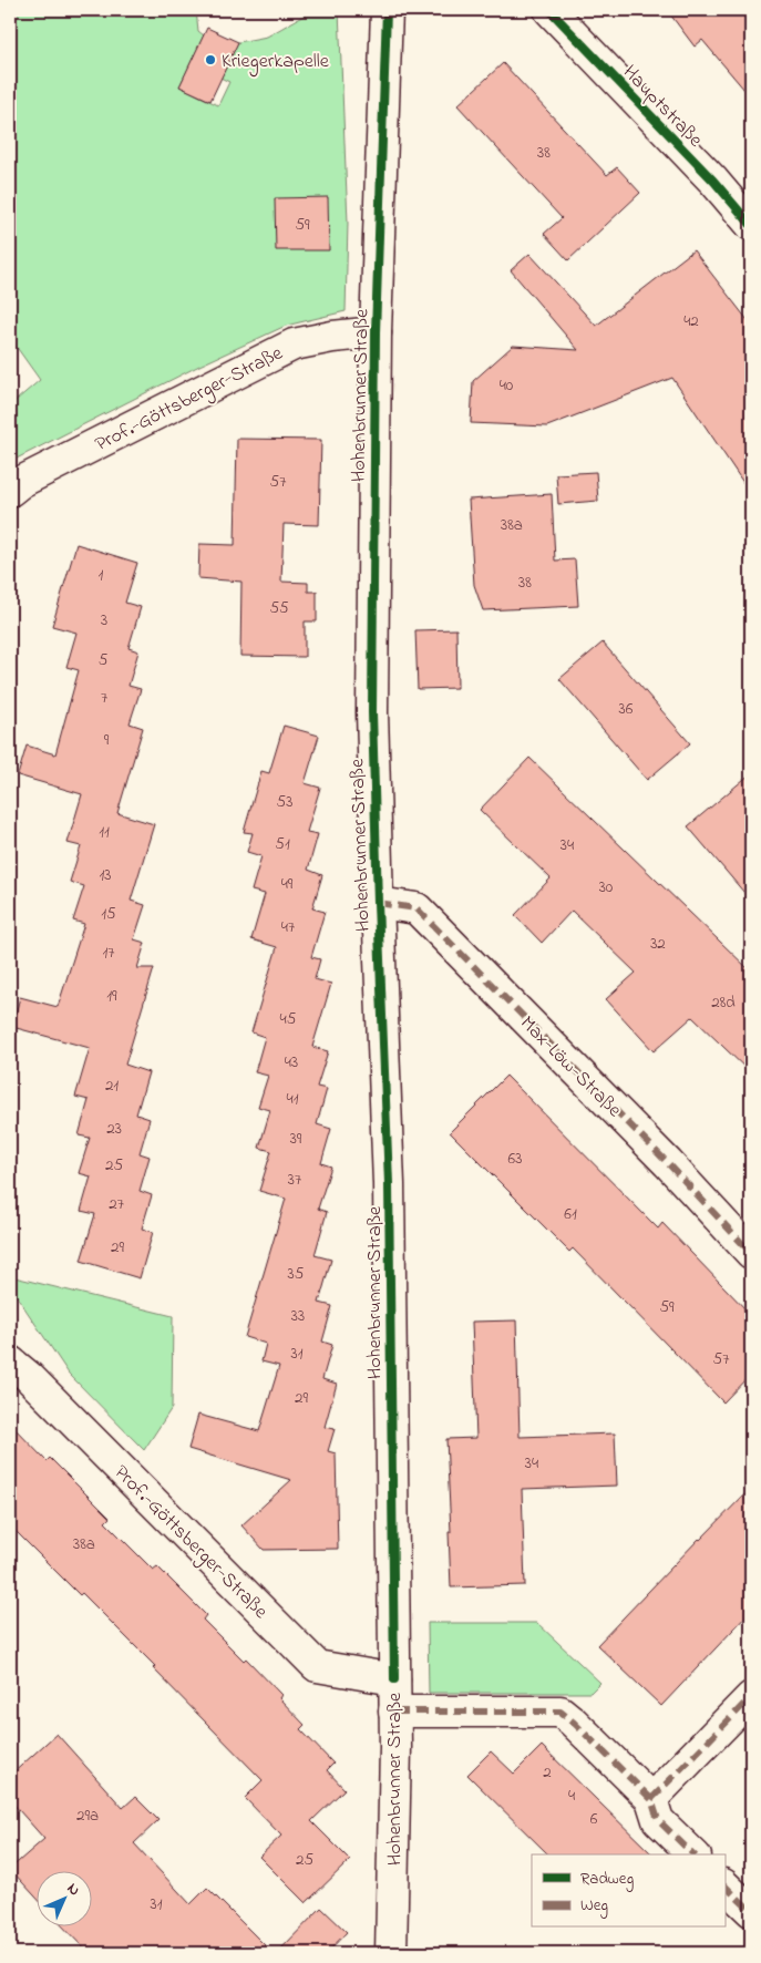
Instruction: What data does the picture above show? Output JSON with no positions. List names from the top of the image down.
{
  "streets": {
    "street": [
      "Hauptstraße",
      "Hohenbrunner Straße",
      "Prof.-Göttsberger-Straße",
      "Max-Löw-Straße"
    ]
  },
  "crossings": [
    ["Hohenbrunner Straße", "Prof.-Göttsberger-Straße"],
    ["Hohenbrunner Straße", "Max-Löw-Straße"]
  ],
  "places": ["Kriegerkapelle"],
  "house_numbers": [
    "38",
    "59",
    "42",
    "40",
    "57",
    "38a",
    "1",
    "38",
    "55",
    "3",
    "5",
    "7",
    "36",
    "9",
    "53",
    "11",
    "51",
    "34",
    "13",
    "49",
    "30",
    "15",
    "47",
    "32",
    "17",
    "19",
    "28d",
    "45",
    "43",
    "21",
    "41",
    "23",
    "39",
    "63",
    "25",
    "37",
    "27",
    "61",
    "29",
    "35",
    "59",
    "33",
    "31",
    "57",
    "29",
    "34",
    "38a",
    "2",
    "4",
    "29a",
    "6",
    "25",
    "31"
  ],
  "legend": ["Radweg", "Weg"],
  "north": "top right"
}
